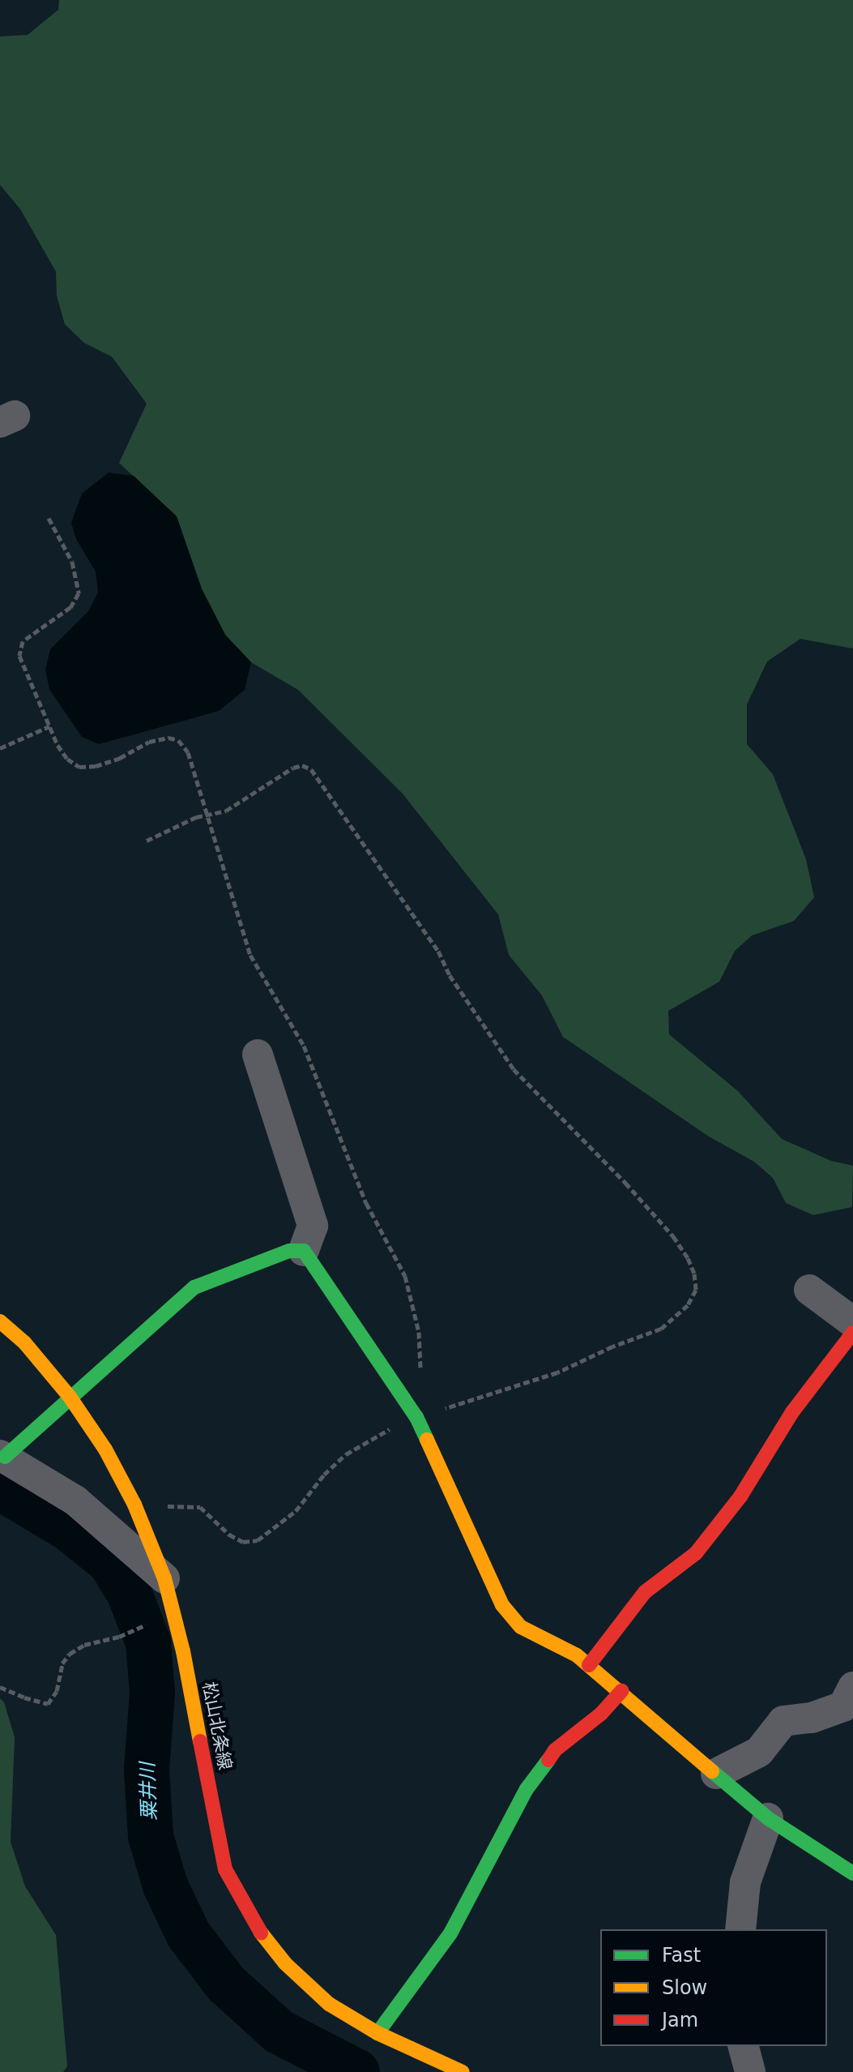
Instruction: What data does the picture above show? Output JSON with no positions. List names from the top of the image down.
{
  "streets": {
    "street": ["松山北条線"]
  },
  "water": ["粟井川"],
  "legend": ["Fast", "Slow", "Jam"]
}
